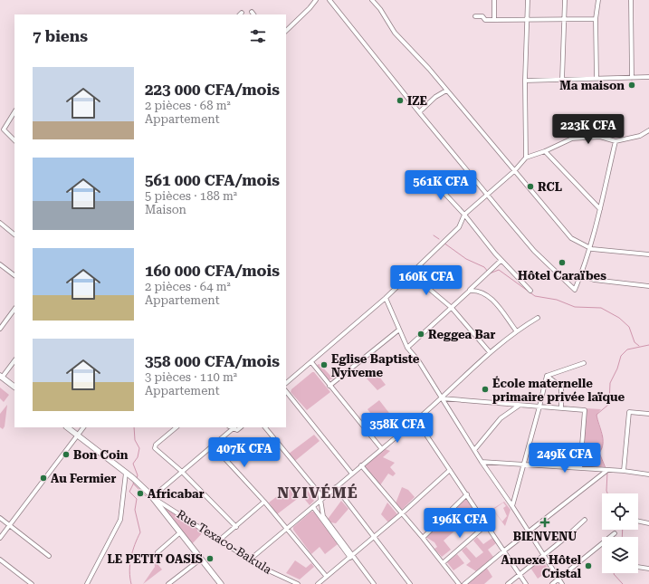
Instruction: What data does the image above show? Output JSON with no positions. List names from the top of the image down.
{
  "streets": {
    "street": ["Rue Texaco-Bakula"]
  },
  "districts": ["NYIVÉMÉ"],
  "places": {
    "other": [
      "Ma maison",
      "IZE",
      "RCL",
      "Hôtel Caraïbes",
      "Reggea Bar",
      "Eglise Baptiste Nyiveme",
      "École maternelle primaire privée laïque",
      "Bon Coin",
      "Au Fermier",
      "Africabar",
      "LE PETIT OASIS",
      "Annexe Hôtel Cristal"
    ],
    "health": ["BIENVENU"]
  },
  "page": {
    "heading": "7 biens",
    "list": [
      {
        "name": "223 000 CFA/mois",
        "note": "2 pièces · 68 m² · Appartement"
      },
      {
        "name": "561 000 CFA/mois",
        "note": "5 pièces · 188 m² · Maison"
      },
      {
        "name": "160 000 CFA/mois",
        "note": "2 pièces · 64 m² · Appartement"
      },
      {
        "name": "358 000 CFA/mois",
        "note": "3 pièces · 110 m² · Appartement"
      }
    ],
    "price": [
      "223K CFA",
      "561K CFA",
      "160K CFA",
      "358K CFA",
      "407K CFA",
      "249K CFA",
      "196K CFA"
    ]
  }
}
